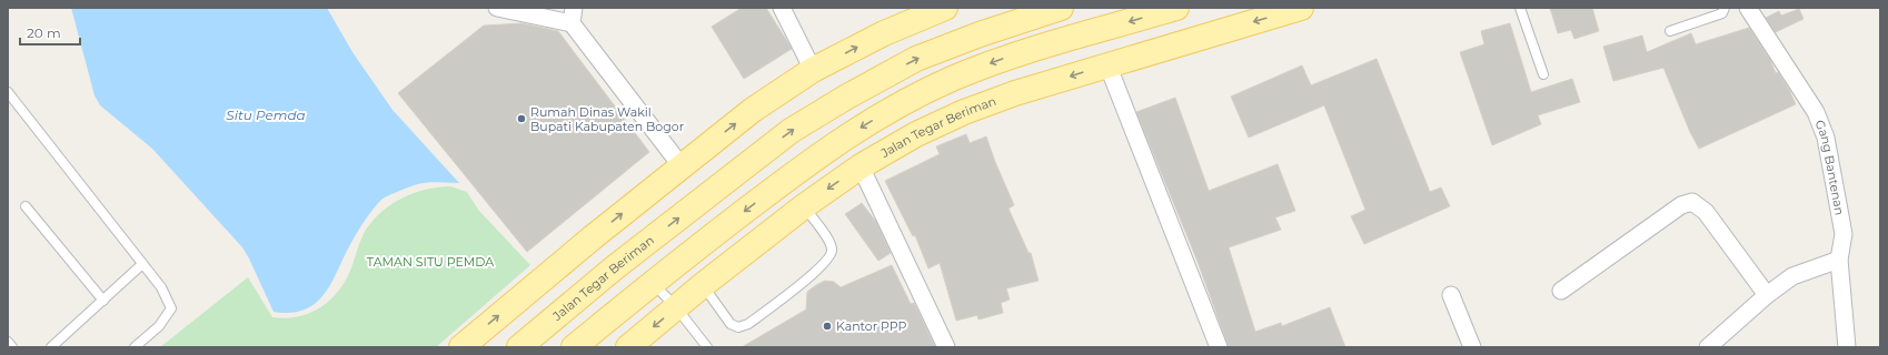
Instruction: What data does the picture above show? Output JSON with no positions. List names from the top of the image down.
{
  "streets": {
    "main road": ["Jalan Tegar Beriman"],
    "street": ["Gang Bantenan"]
  },
  "water": ["Situ Pemda"],
  "parks": ["TAMAN SITU PEMDA"],
  "places": ["Rumah Dinas Wakil Bupati Kabupaten Bogor", "Kantor PPP"],
  "scale_bar": "20 m"
}
